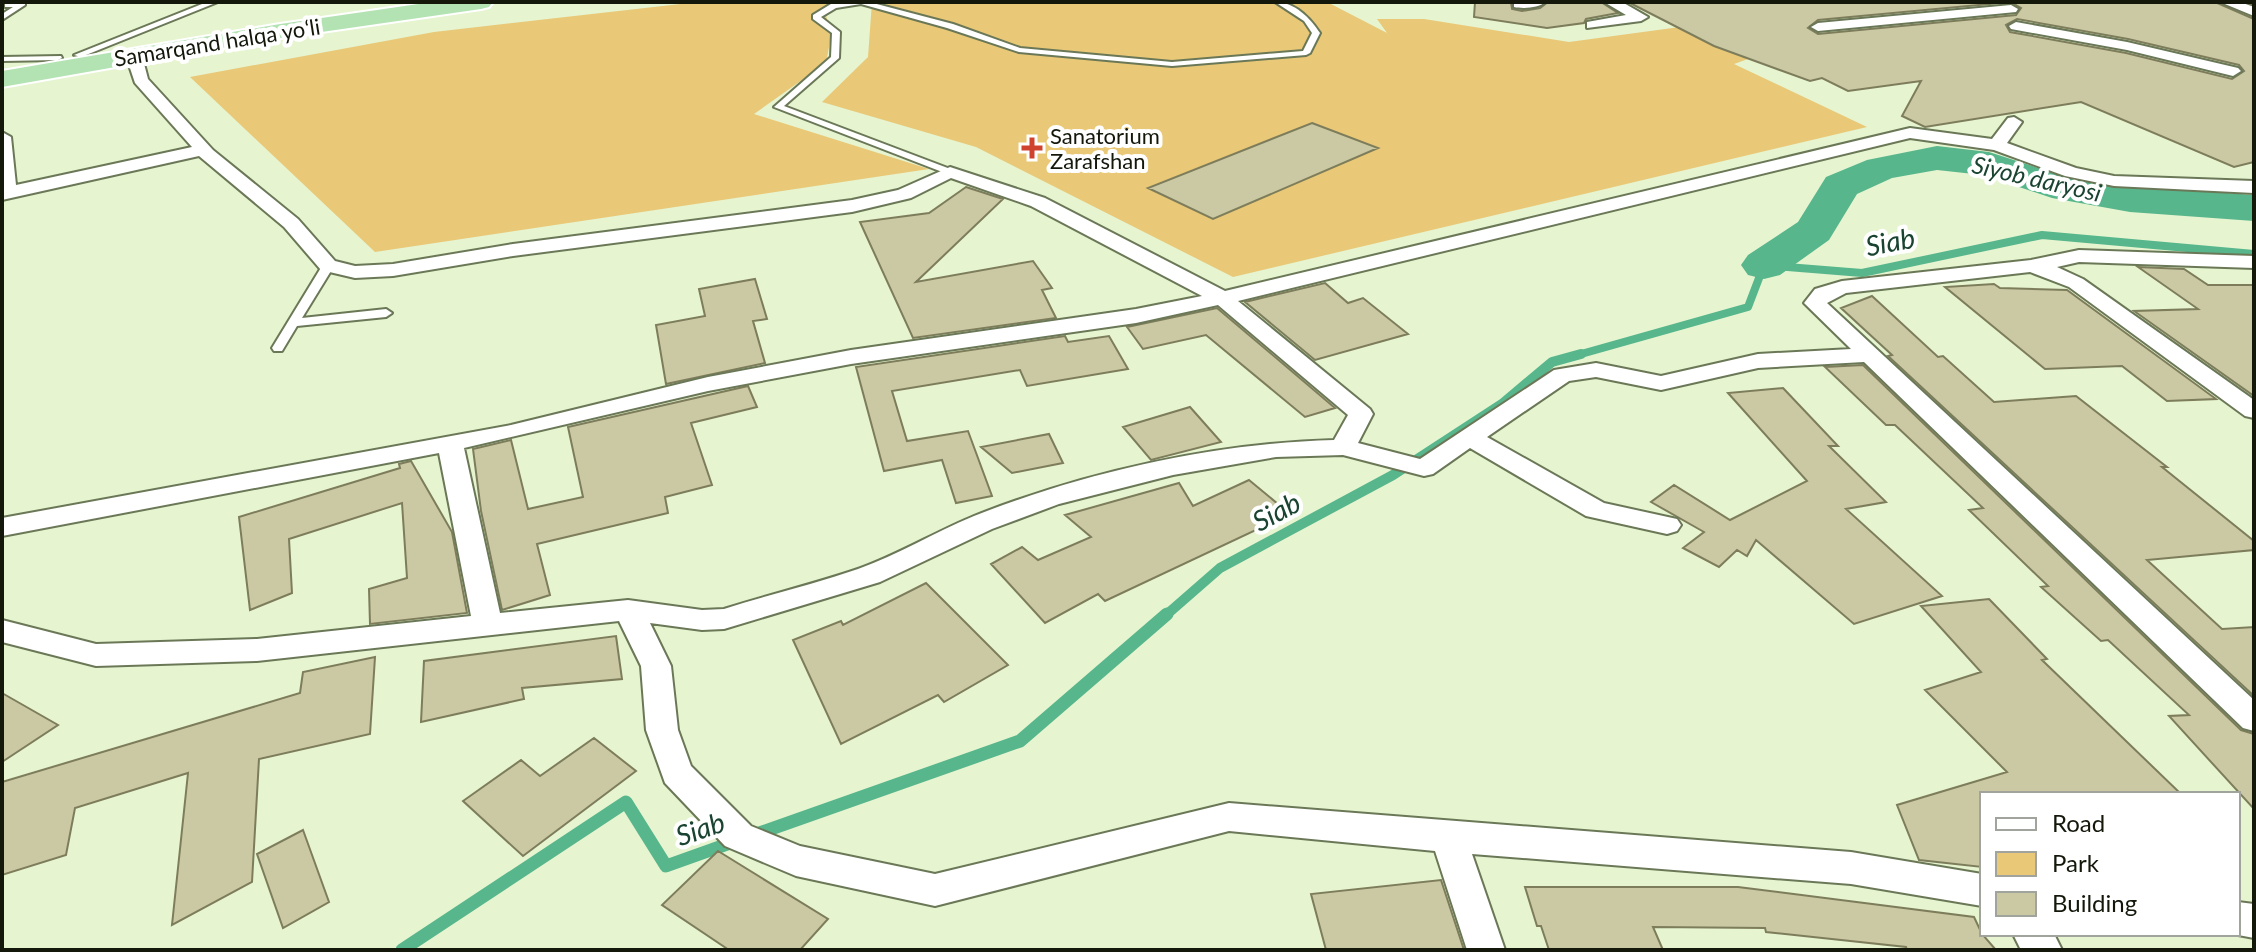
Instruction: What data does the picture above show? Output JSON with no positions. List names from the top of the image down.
{
  "streets": {
    "highway": ["Samarqand halqa yoʻli"]
  },
  "water": ["Siyob daryosi", "Siab"],
  "places": {
    "health": ["Sanatorium Zarafshan"]
  },
  "legend": ["Road", "Park", "Building"]
}
